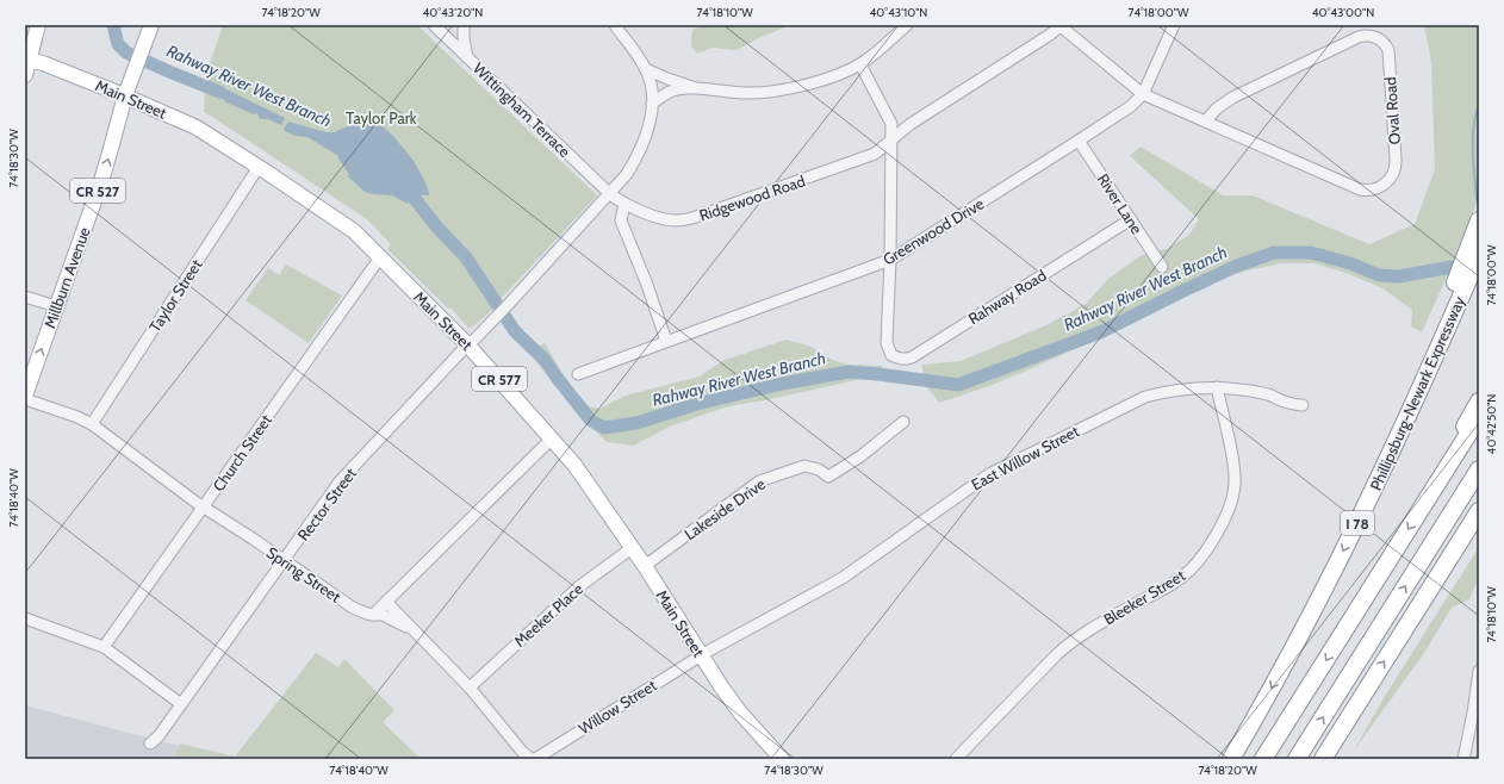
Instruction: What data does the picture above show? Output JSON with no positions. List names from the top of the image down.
{
  "streets": {
    "highway": ["Phillipsburg-Newark Expressway", "I 78"],
    "main road": [
      "Main Street",
      "CR 527",
      "Millburn Avenue",
      "CR 577"
    ],
    "street": [
      "Wittingham Terrace",
      "Oval Road",
      "Ridgewood Road",
      "River Lane",
      "Greenwood Drive",
      "Taylor Street",
      "Rahway Road",
      "Church Street",
      "East Willow Street",
      "Rector Street",
      "Lakeside Drive",
      "Spring Street",
      "Bleeker Street",
      "Meeker Place",
      "Willow Street"
    ]
  },
  "crossings": [
    ["Main Street", "Millburn Avenue"],
    ["Main Street", "Taylor Street"],
    ["Main Street", "Church Street"],
    ["Main Street", "East Willow Street"],
    ["Main Street", "Rector Street"],
    ["Main Street", "Lakeside Drive"],
    ["Main Street", "Meeker Place"],
    ["Main Street", "Willow Street"],
    ["Wittingham Terrace", "Ridgewood Road"],
    ["Oval Road", "Ridgewood Road"],
    ["Oval Road", "Greenwood Drive"],
    ["River Lane", "Greenwood Drive"],
    ["River Lane", "Rahway Road"],
    ["Greenwood Drive", "Rahway Road"],
    ["Millburn Avenue", "Spring Street"],
    ["Taylor Street", "Spring Street"],
    ["Church Street", "Spring Street"],
    ["East Willow Street", "Bleeker Street"],
    ["East Willow Street", "Willow Street"],
    ["Rector Street", "Spring Street"]
  ],
  "one_way": ["Millburn Avenue"],
  "water": ["Rahway River West Branch"],
  "parks": ["Taylor Park"],
  "coordinates": [
    "74°18'20\"W",
    "40°43'20\"N",
    "74°18'10\"W",
    "40°43'10\"N",
    "74°18'00\"W",
    "40°43'00\"N",
    "74°18'30\"W",
    "40°42'50\"N",
    "74°18'40\"W"
  ]
}
